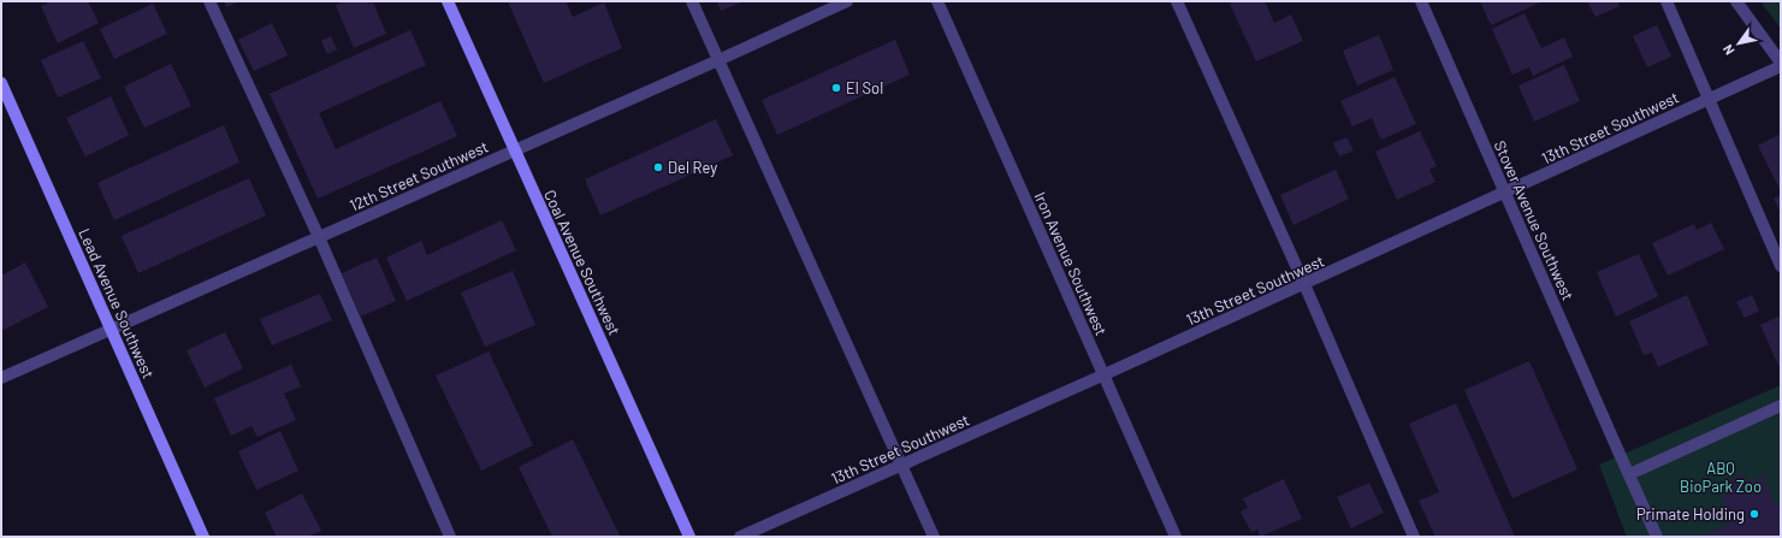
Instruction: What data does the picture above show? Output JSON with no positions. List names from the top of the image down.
{
  "streets": {
    "street": [
      "13th Street Southwest",
      "12th Street Southwest",
      "Stover Avenue Southwest",
      "Coal Avenue Southwest",
      "Iron Avenue Southwest",
      "Lead Avenue Southwest"
    ]
  },
  "crossings": [
    ["13th Street Southwest", "Stover Avenue Southwest"],
    ["13th Street Southwest", "Iron Avenue Southwest"],
    ["12th Street Southwest", "Coal Avenue Southwest"],
    ["12th Street Southwest", "Lead Avenue Southwest"]
  ],
  "parks": ["ABQ BioPark Zoo"],
  "places": ["El Sol", "Del Rey", "Primate Holding"],
  "north": "bottom left"
}
